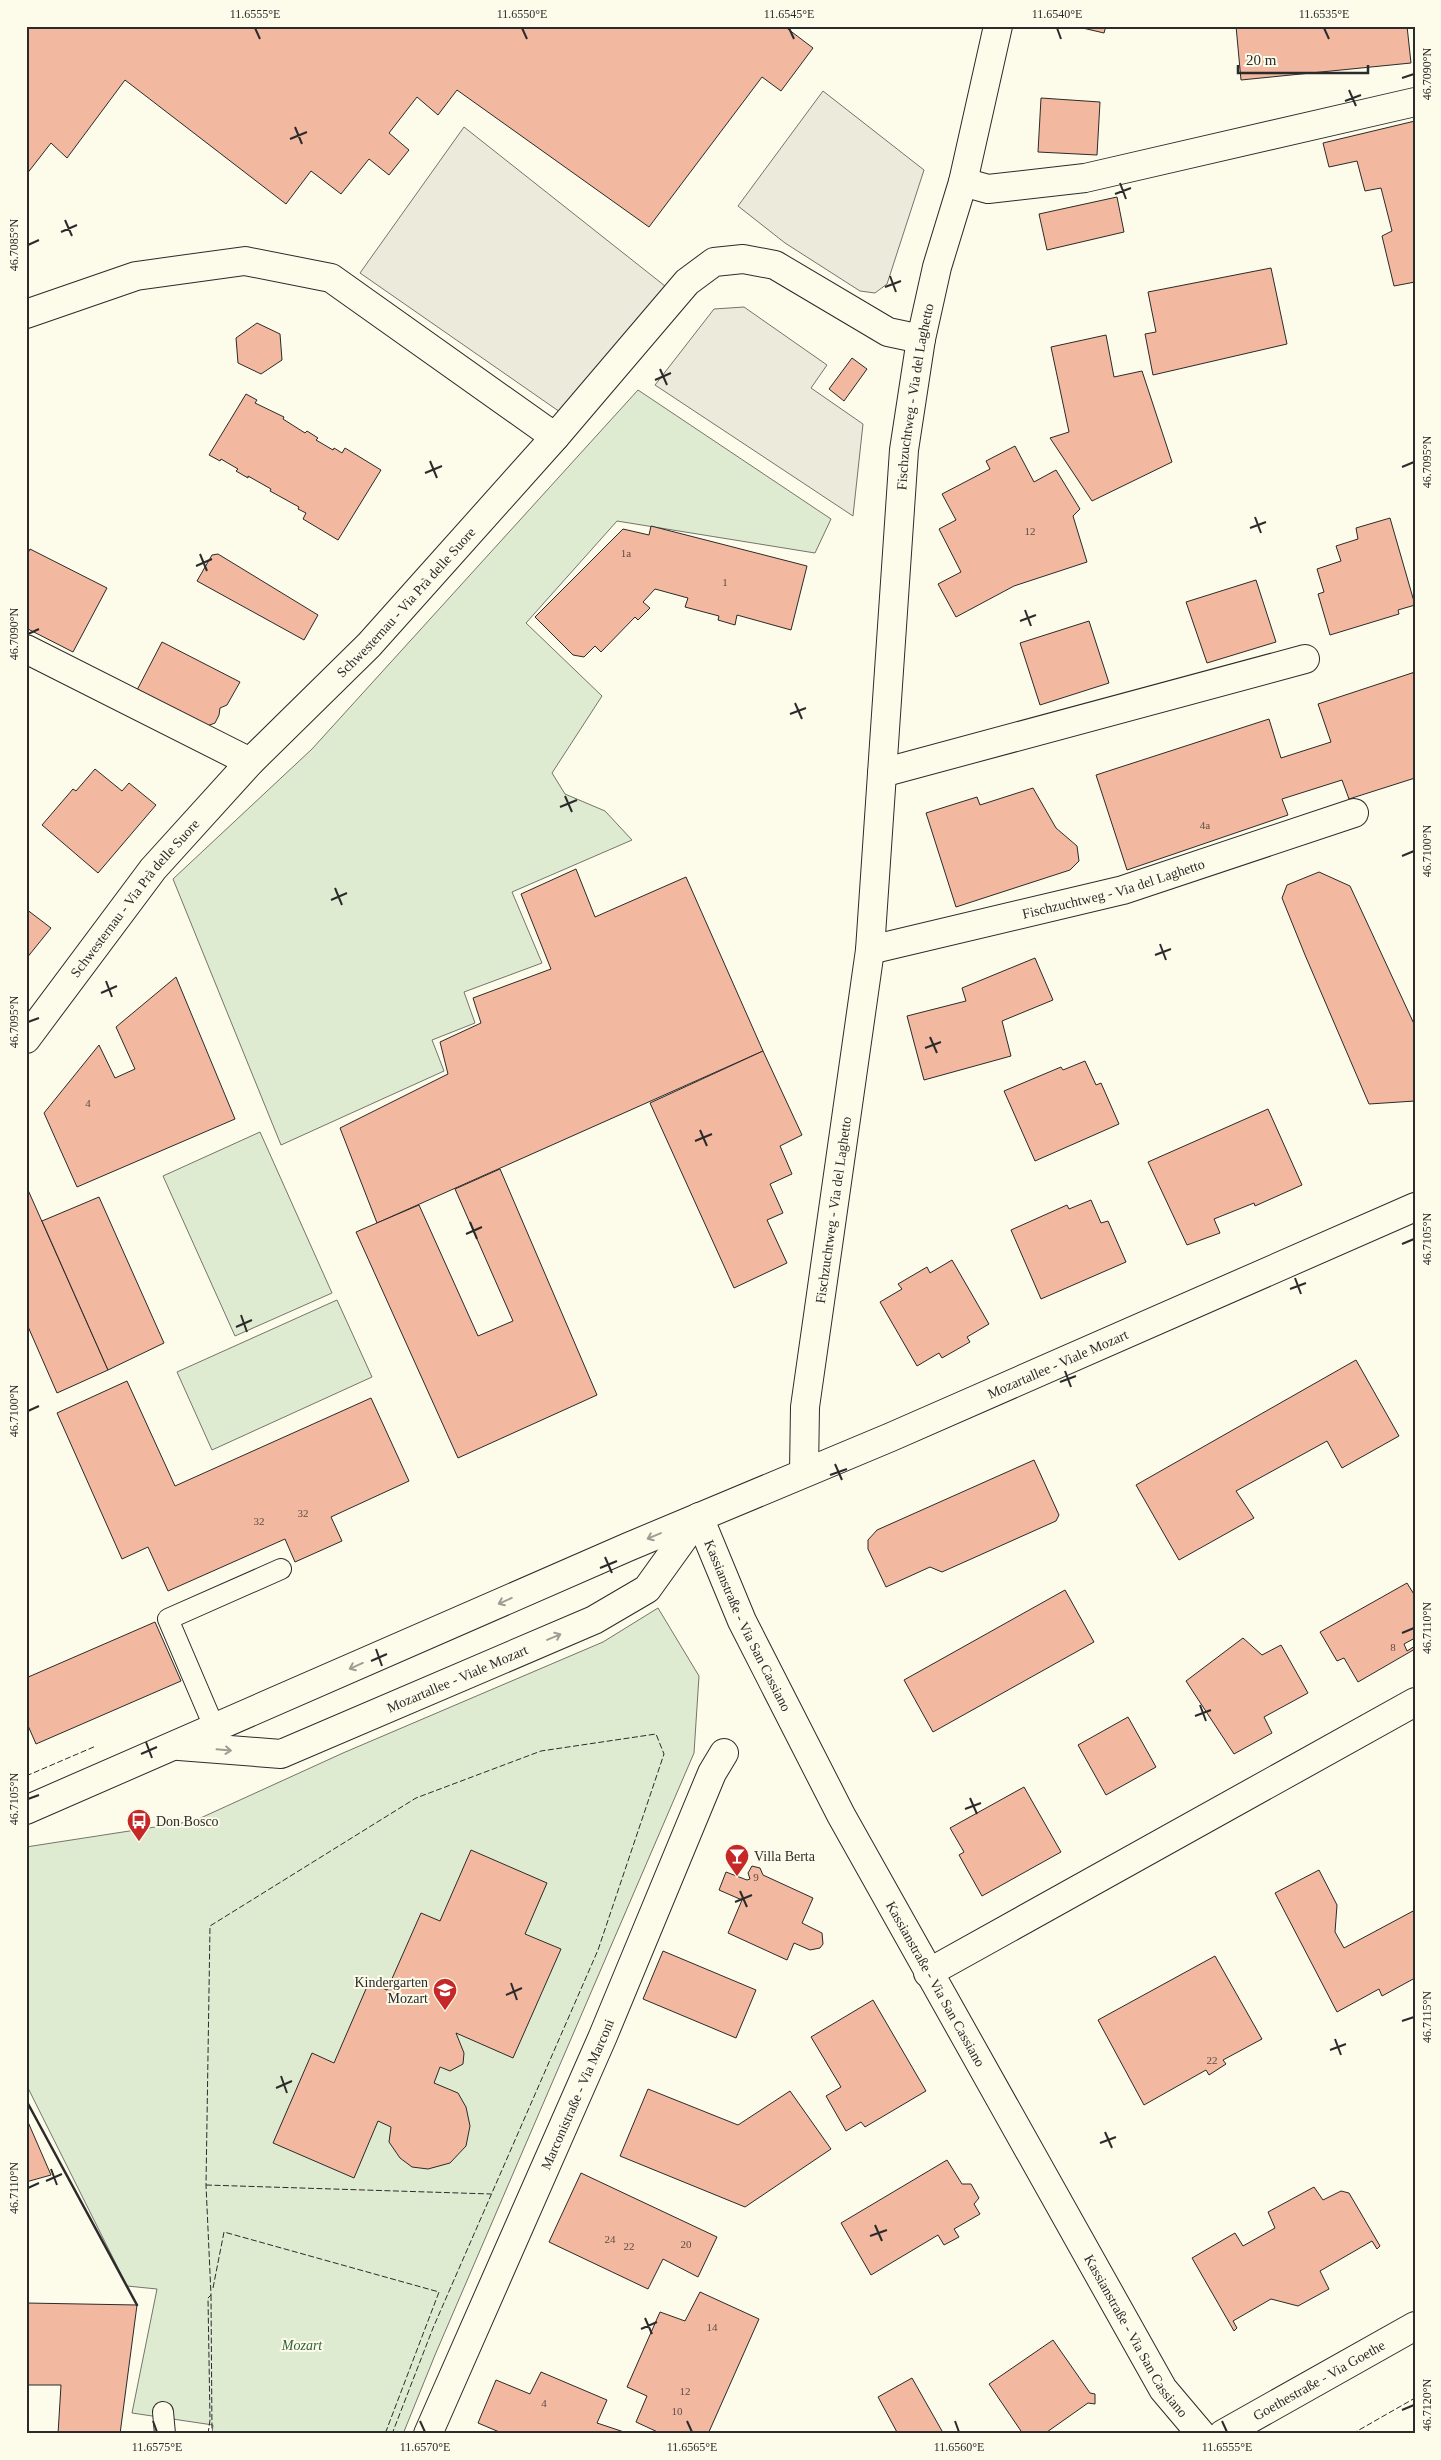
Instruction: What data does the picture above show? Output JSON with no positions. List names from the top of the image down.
{
  "streets": {
    "street": [
      "Fischzuchtweg - Via del Laghetto",
      "Schwesternau - Via Prà delle Suore",
      "Mozartallee - Viale Mozart",
      "Kassianstraße - Via San Cassiano",
      "Marconistraße - Via Marconi",
      "Goethestraße - Via Goethe"
    ]
  },
  "crossings": [
    ["Fischzuchtweg - Via del Laghetto", "Schwesternau - Via Prà delle Suore"],
    ["Fischzuchtweg - Via del Laghetto", "Mozartallee - Viale Mozart"],
    ["Mozartallee - Viale Mozart", "Kassianstraße - Via San Cassiano"]
  ],
  "parks": ["Mozart"],
  "places": {
    "bus stop": ["Don Bosco"],
    "bar": ["Villa Berta"],
    "school or university": ["Kindergarten Mozart"]
  },
  "house_numbers": [
    "12",
    "1a",
    "1",
    "4a",
    "4",
    "32",
    "32",
    "8",
    "9",
    "22",
    "24",
    "20",
    "22",
    "14",
    "12",
    "4",
    "10"
  ],
  "scale_bar": "20 m",
  "coordinates": [
    "11.6555°E",
    "11.6550°E",
    "11.6545°E",
    "11.6540°E",
    "11.6535°E",
    "46.7090°N",
    "46.7085°N",
    "46.7095°N",
    "46.7100°N",
    "46.7105°N",
    "46.7110°N",
    "46.7115°N",
    "46.7120°N",
    "11.6575°E",
    "11.6570°E",
    "11.6565°E",
    "11.6560°E"
  ]
}
